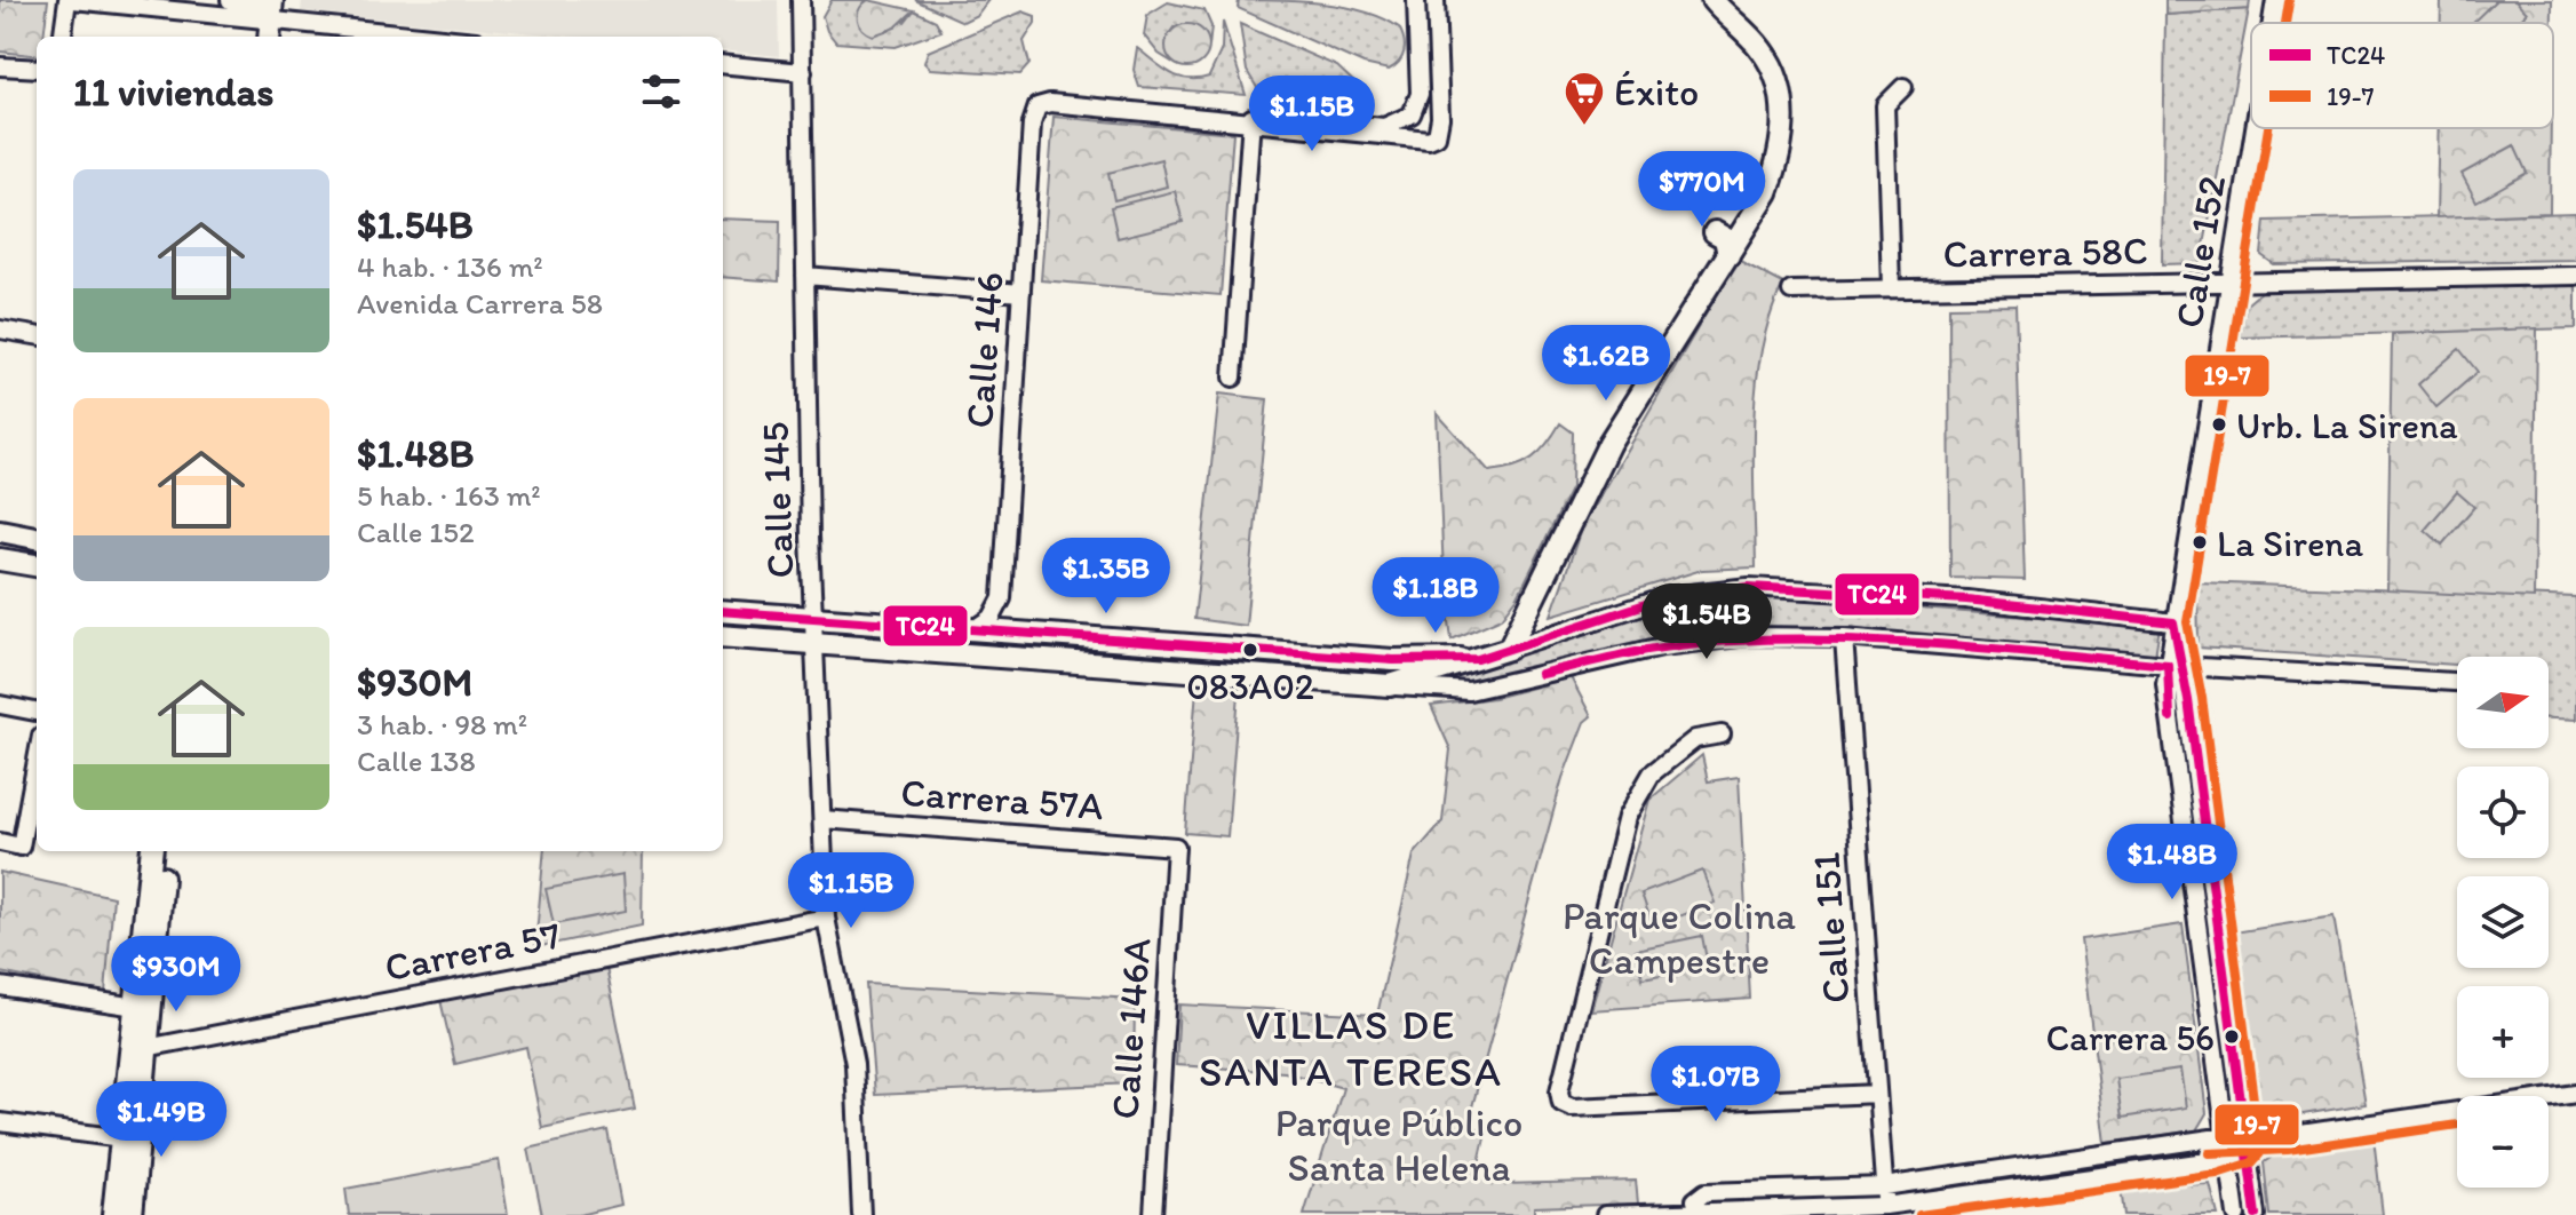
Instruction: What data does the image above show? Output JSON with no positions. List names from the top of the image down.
{
  "streets": {
    "street": [
      "Carrera 58C",
      "Calle 152",
      "Calle 146",
      "Calle 145",
      "Carrera 57A",
      "Calle 151",
      "Carrera 57",
      "Calle 146A"
    ]
  },
  "crossings": [
    ["Carrera 58C", "Calle 152"],
    ["Calle 145", "Carrera 57A"],
    ["Calle 145", "Carrera 57"],
    ["Carrera 57A", "Calle 146A"]
  ],
  "districts": ["VILLAS DE SANTA TERESA"],
  "parks": ["Parque Colina Campestre", "Parque Público Santa Helena"],
  "places": {
    "supermarket": ["Éxito"],
    "other": [
      "Urb. La Sirena",
      "La Sirena",
      "083A02",
      "Carrera 56"
    ]
  },
  "lines": ["transit line 19-7", "transit line TC24"],
  "legend": ["TC24", "19-7"],
  "north": "right",
  "page": {
    "heading": "11 viviendas",
    "price": [
      "$1.15B",
      "$770M",
      "$1.62B",
      "$1.35B",
      "$1.18B",
      "$1.54B",
      "$1.48B",
      "$1.15B",
      "$930M",
      "$1.07B",
      "$1.49B"
    ],
    "list": [
      {
        "name": "$1.54B",
        "note": "4 hab. · 136 m² · Avenida Carrera 58"
      },
      {
        "name": "$1.48B",
        "note": "5 hab. · 163 m² · Calle 152"
      },
      {
        "name": "$930M",
        "note": "3 hab. · 98 m² · Calle 138"
      }
    ],
    "map_buttons": ["+", "−"]
  }
}
